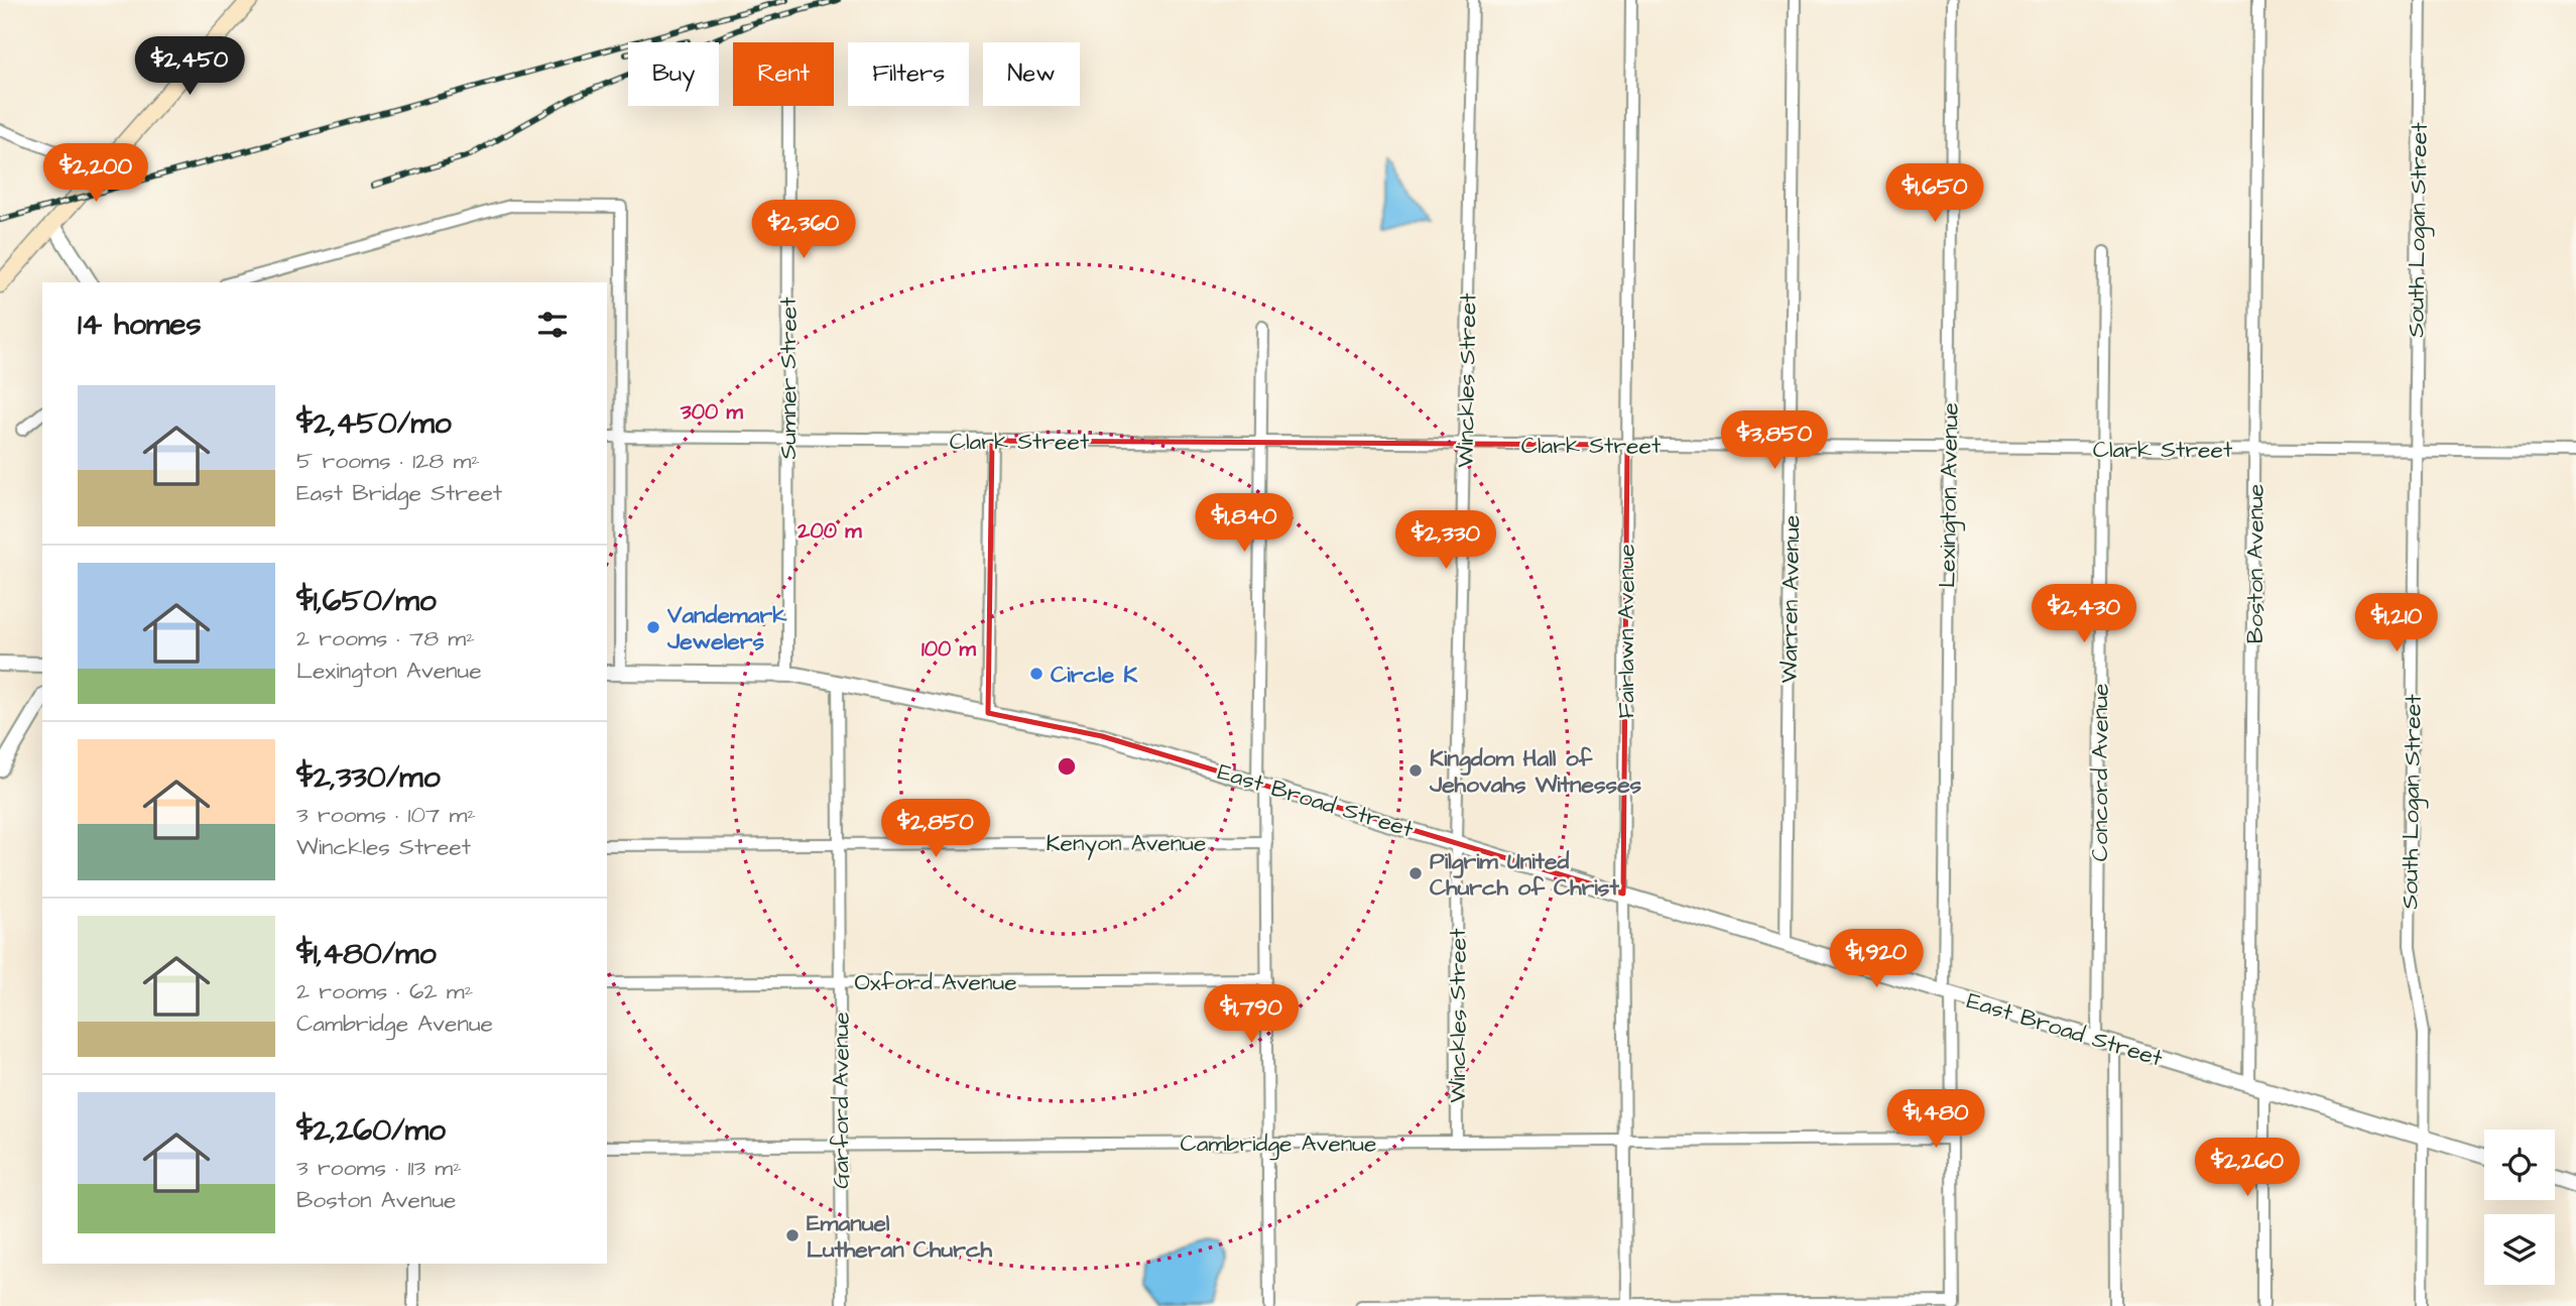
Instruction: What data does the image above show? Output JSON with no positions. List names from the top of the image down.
{
  "streets": {
    "street": [
      "South Logan Street",
      "Sumner Street",
      "Winckles Street",
      "Clark Street",
      "Lexington Avenue",
      "Boston Avenue",
      "Warren Avenue",
      "Fairlawn Avenue",
      "Concord Avenue",
      "East Broad Street",
      "Kenyon Avenue",
      "Oxford Avenue",
      "Garford Avenue",
      "Cambridge Avenue"
    ]
  },
  "crossings": [
    ["South Logan Street", "Clark Street"],
    ["South Logan Street", "East Broad Street"],
    ["Sumner Street", "Clark Street"],
    ["Sumner Street", "East Broad Street"],
    ["Winckles Street", "Clark Street"],
    ["Winckles Street", "East Broad Street"],
    ["Winckles Street", "Cambridge Avenue"],
    ["Clark Street", "Lexington Avenue"],
    ["Clark Street", "Boston Avenue"],
    ["Clark Street", "Warren Avenue"],
    ["Clark Street", "Fairlawn Avenue"],
    ["Clark Street", "Concord Avenue"],
    ["Lexington Avenue", "East Broad Street"],
    ["Lexington Avenue", "Cambridge Avenue"],
    ["Boston Avenue", "East Broad Street"],
    ["Warren Avenue", "East Broad Street"],
    ["Fairlawn Avenue", "East Broad Street"],
    ["Fairlawn Avenue", "Cambridge Avenue"],
    ["Concord Avenue", "East Broad Street"],
    ["East Broad Street", "Garford Avenue"],
    ["Kenyon Avenue", "Garford Avenue"],
    ["Oxford Avenue", "Garford Avenue"],
    ["Garford Avenue", "Cambridge Avenue"]
  ],
  "places": [
    "Vandemark Jewelers",
    "Circle K",
    "Kingdom Hall of Jehovahs Witnesses",
    "Pilgrim United Church of Christ",
    "Emanuel Lutheran Church"
  ],
  "page": {
    "price": [
      "$2,450",
      "$2,200",
      "$1,650",
      "$2,360",
      "$3,850",
      "$1,840",
      "$2,330",
      "$2,430",
      "$1,210",
      "$2,850",
      "$1,920",
      "$1,790",
      "$1,480",
      "$2,260"
    ],
    "chip": [
      "Buy",
      "Rent",
      "Filters",
      "New"
    ],
    "heading": "14 homes",
    "list": [
      {
        "name": "$2,450/mo",
        "note": "5 rooms · 128 m² · East Bridge Street"
      },
      {
        "name": "$1,650/mo",
        "note": "2 rooms · 78 m² · Lexington Avenue"
      },
      {
        "name": "$2,330/mo",
        "note": "3 rooms · 107 m² · Winckles Street"
      },
      {
        "name": "$1,480/mo",
        "note": "2 rooms · 62 m² · Cambridge Avenue"
      },
      {
        "name": "$2,260/mo",
        "note": "3 rooms · 113 m² · Boston Avenue"
      }
    ]
  },
  "rings": ["300 m", "200 m", "100 m"]
}
